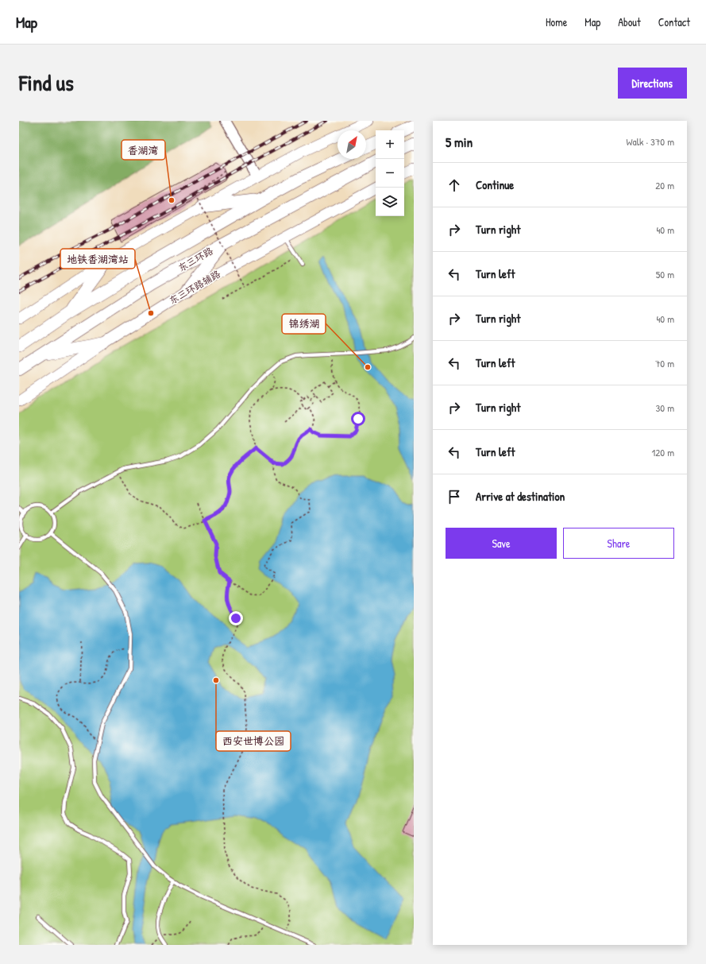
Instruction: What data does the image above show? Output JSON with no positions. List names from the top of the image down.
{
  "streets": {
    "highway": ["东三环路"],
    "main road": ["东三环路辅路"]
  },
  "places": [
    "香湖湾",
    "地铁香湖湾站",
    "锦绣湖",
    "西安世博公园"
  ],
  "north": "top right",
  "page": {
    "header": "Map",
    "nav": [
      "Home",
      "Map",
      "About",
      "Contact"
    ],
    "title": "Find us",
    "buttons": [
      "Directions",
      ["Save", "Share"]
    ],
    "heading": ["5 min", "Walk · 370 m"],
    "map_buttons": ["+", "−"],
    "list": [
      ["Continue", "20 m"],
      ["Turn right", "40 m"],
      ["Turn left", "50 m"],
      ["Turn right", "40 m"],
      ["Turn left", "70 m"],
      ["Turn right", "30 m"],
      ["Turn left", "120 m"],
      "Arrive at destination"
    ]
  }
}
